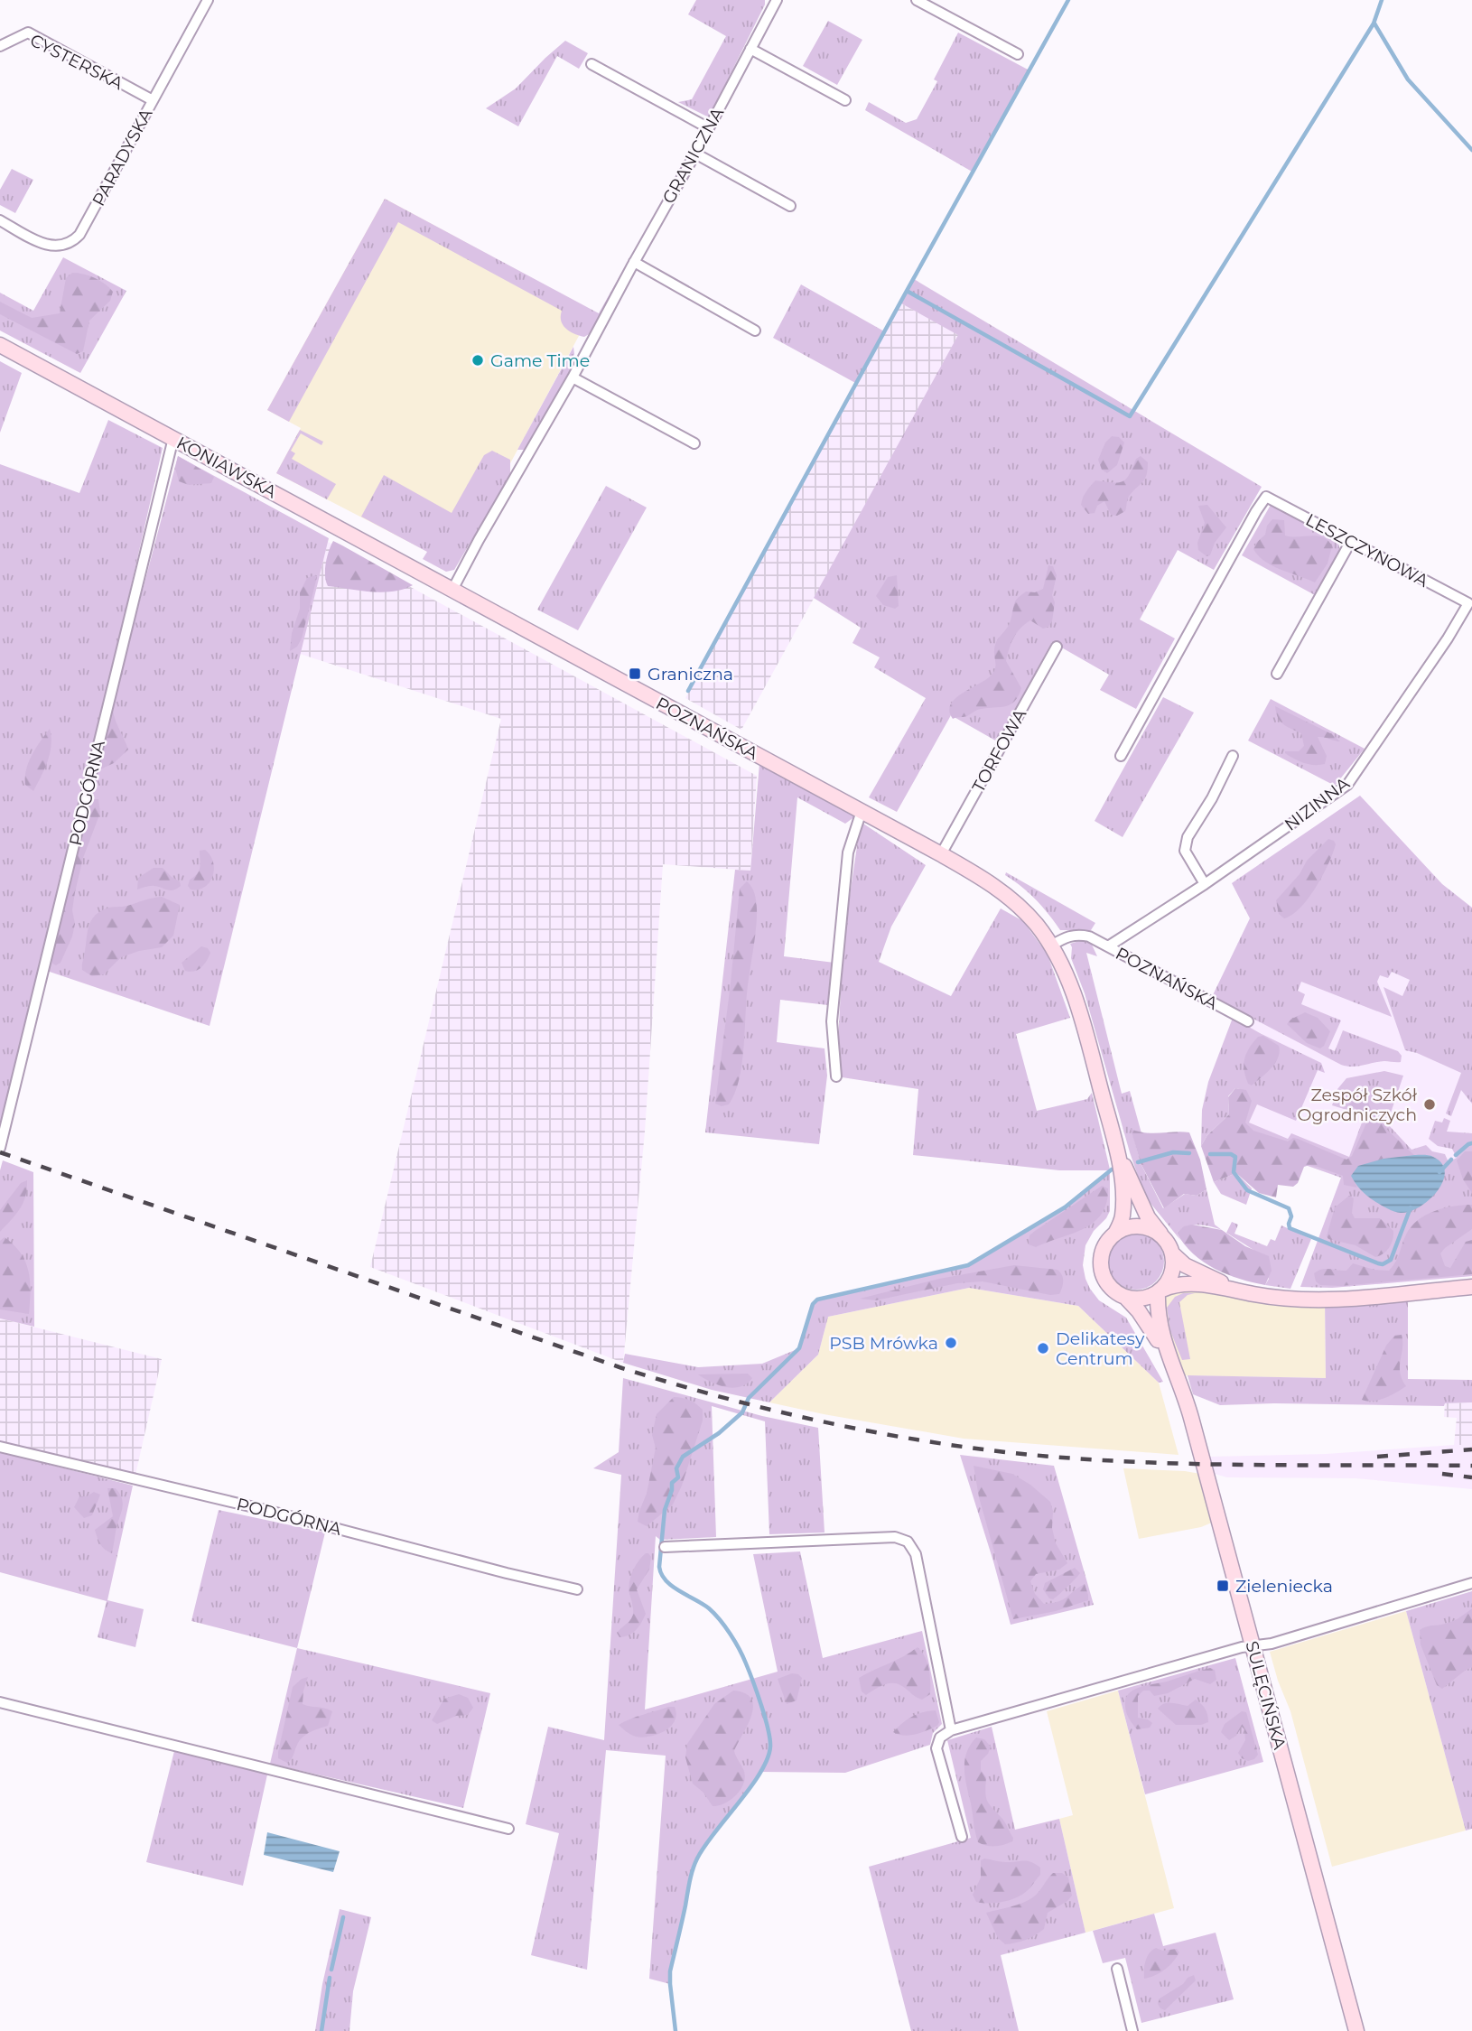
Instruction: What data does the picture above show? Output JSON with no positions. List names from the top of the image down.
{
  "streets": {
    "main road": ["KONIAWSKA", "POZNAŃSKA", "SULĘCIŃSKA"],
    "street": [
      "CYSTERSKA",
      "GRANICZNA",
      "PARADYSKA",
      "LESZCZYNOWA",
      "TORFOWA",
      "PODGÓRNA",
      "NIZINNA"
    ]
  },
  "crossings": [
    ["CYSTERSKA", "PARADYSKA"],
    ["GRANICZNA", "KONIAWSKA"],
    ["GRANICZNA", "POZNAŃSKA"],
    ["KONIAWSKA", "POZNAŃSKA"],
    ["KONIAWSKA", "PODGÓRNA"],
    ["LESZCZYNOWA", "NIZINNA"],
    ["POZNAŃSKA", "TORFOWA"],
    ["POZNAŃSKA", "NIZINNA"],
    ["POZNAŃSKA", "SULĘCIŃSKA"]
  ],
  "places": {
    "other": [
      "Game Time",
      "Zespół Szkół Ogrodniczych",
      "PSB Mrówka",
      "Delikatesy Centrum"
    ],
    "transit": ["Graniczna", "Zieleniecka"]
  }
}
